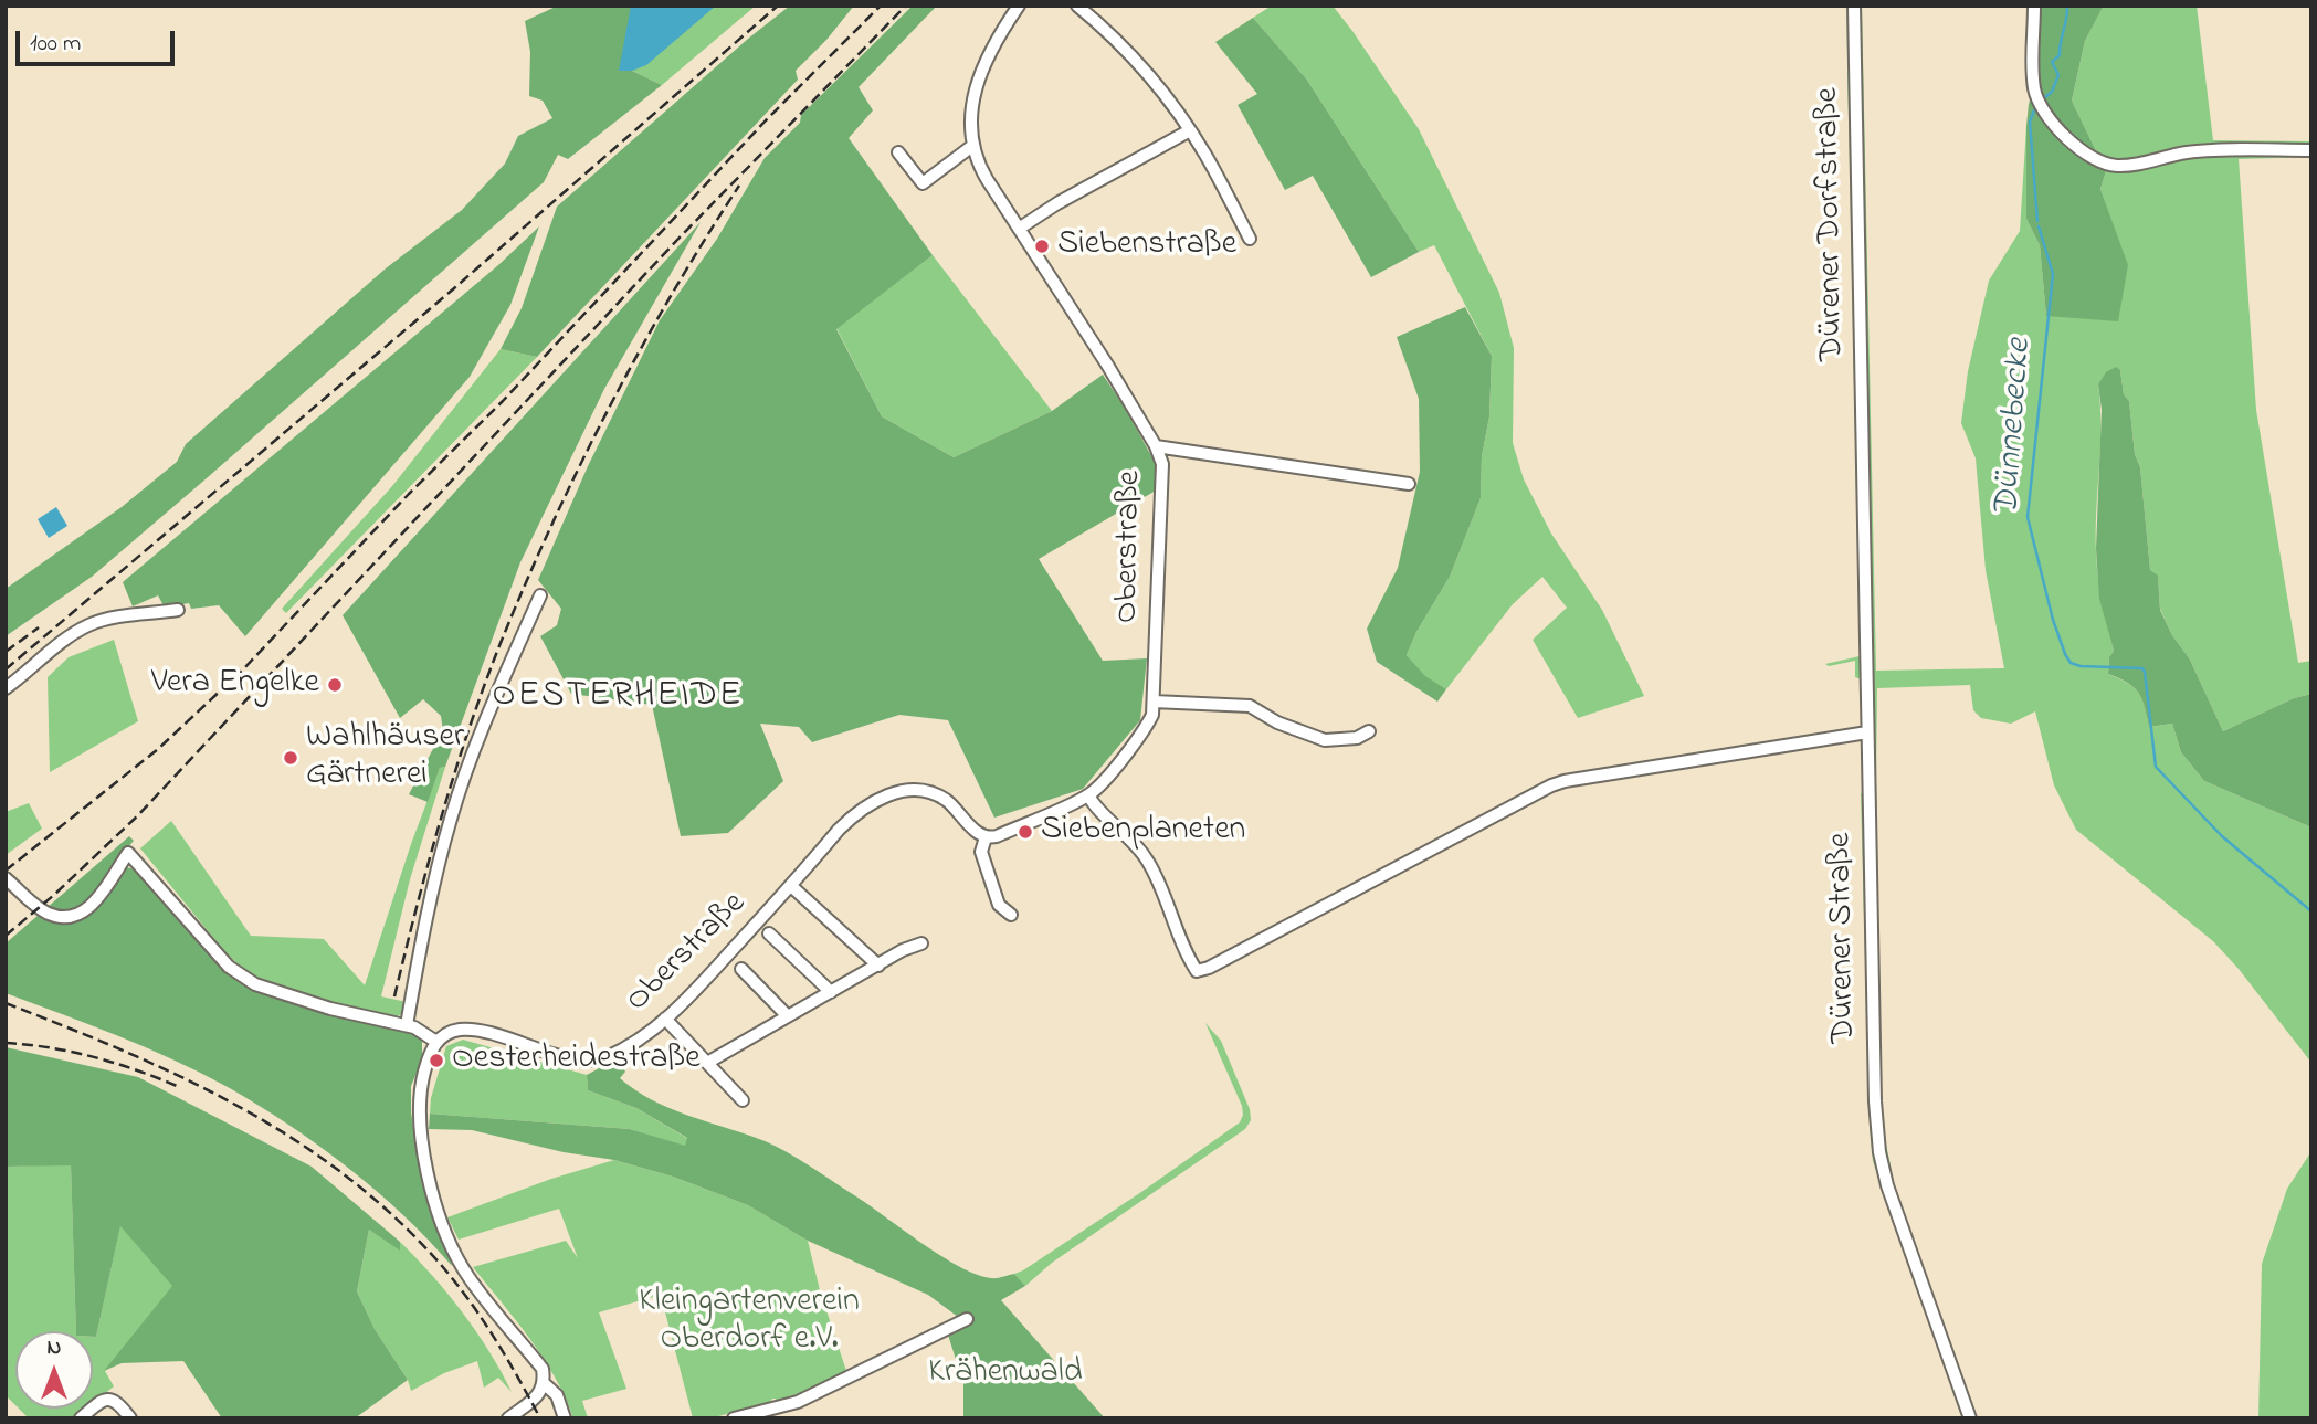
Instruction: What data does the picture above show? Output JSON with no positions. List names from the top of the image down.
{
  "streets": {
    "street": ["Dürener Dorfstraße", "Oberstraße", "Dürener Straße"]
  },
  "crossings": [
    ["Dürener Dorfstraße", "Dürener Straße"]
  ],
  "districts": ["OESTERHEIDE"],
  "water": ["Dünnebecke"],
  "parks": ["Kleingartenverein Oberdorf e.V.", "Krähenwald"],
  "places": [
    "Siebenstraße",
    "Vera Engelke",
    "Wahlhäuser Gärtnerei",
    "Siebenplaneten",
    "Oesterheidestraße"
  ],
  "scale_bar": "100 m",
  "north": "top"
}
